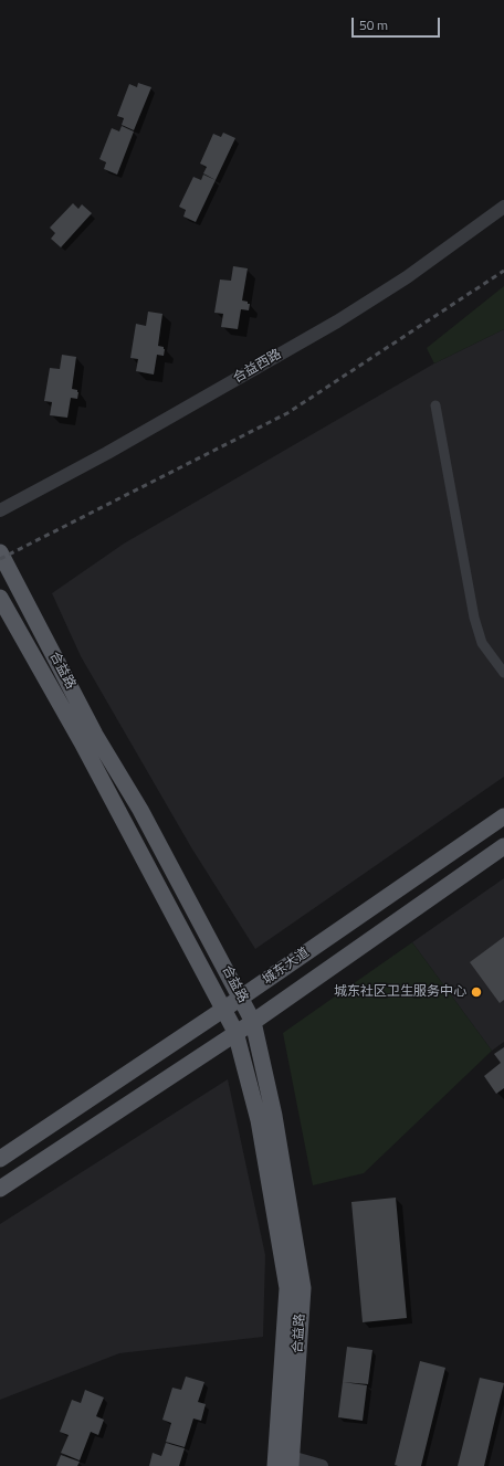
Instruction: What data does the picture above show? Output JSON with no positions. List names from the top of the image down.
{
  "streets": {
    "main road": ["合益路", "城东大道"],
    "street": ["合益西路"]
  },
  "crossings": [
    ["合益路", "城东大道"]
  ],
  "places": ["城东社区卫生服务中心"],
  "scale_bar": "50 m"
}
